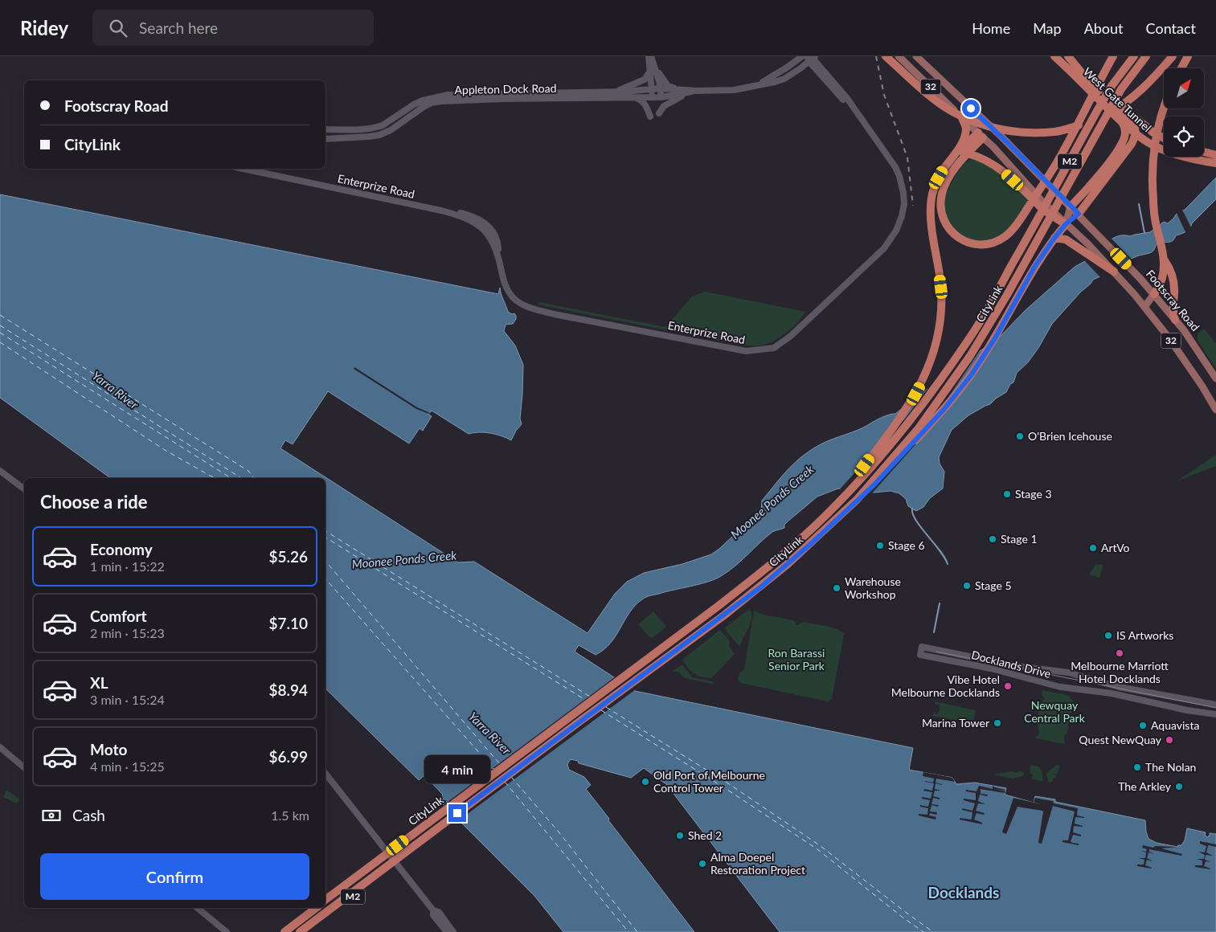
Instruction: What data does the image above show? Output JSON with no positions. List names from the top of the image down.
{
  "streets": {
    "highway": ["West Gate Tunnel", "M2", "CityLink"],
    "main road": ["32", "Footscray Road"],
    "street": ["Appleton Dock Road", "Enterprize Road", "Docklands Drive"]
  },
  "crossings": [
    ["Appleton Dock Road", "Enterprize Road"],
    ["M2", "CityLink"]
  ],
  "districts": ["Docklands"],
  "water": ["Yarra River", "Moonee Ponds Creek"],
  "parks": ["Ron Barassi Senior Park", "Newquay Central Park"],
  "places": [
    "O'Brien Icehouse",
    "Stage 3",
    "Stage 1",
    "Stage 6",
    "ArtVo",
    "Stage 5",
    "Warehouse Workshop",
    "IS Artworks",
    "Melbourne Marriott Hotel Docklands",
    "Vibe Hotel Melbourne Docklands",
    "Marina Tower",
    "Aquavista",
    "Quest NewQuay",
    "The Nolan",
    "Old Port of Melbourne Control Tower",
    "The Arkley",
    "Shed 2",
    "Alma Doepel Restoration Project"
  ],
  "north": "top right",
  "page": {
    "header": "Ridey",
    "search": "Search here",
    "nav": [
      "Home",
      "Map",
      "About",
      "Contact"
    ],
    "banner": ["Footscray Road", "CityLink"],
    "heading": "Choose a ride",
    "list": [
      {
        "name": "Economy",
        "note": "1 min · 15:22",
        "value": "$5.26"
      },
      {
        "name": "Comfort",
        "note": "2 min · 15:23",
        "value": "$7.10"
      },
      {
        "name": "XL",
        "note": "3 min · 15:24",
        "value": "$8.94"
      },
      {
        "name": "Moto",
        "note": "4 min · 15:25",
        "value": "$6.99"
      }
    ],
    "bubble": "4 min",
    "pay": ["Cash", "1.5 km"],
    "buttons": "Confirm"
  }
}
